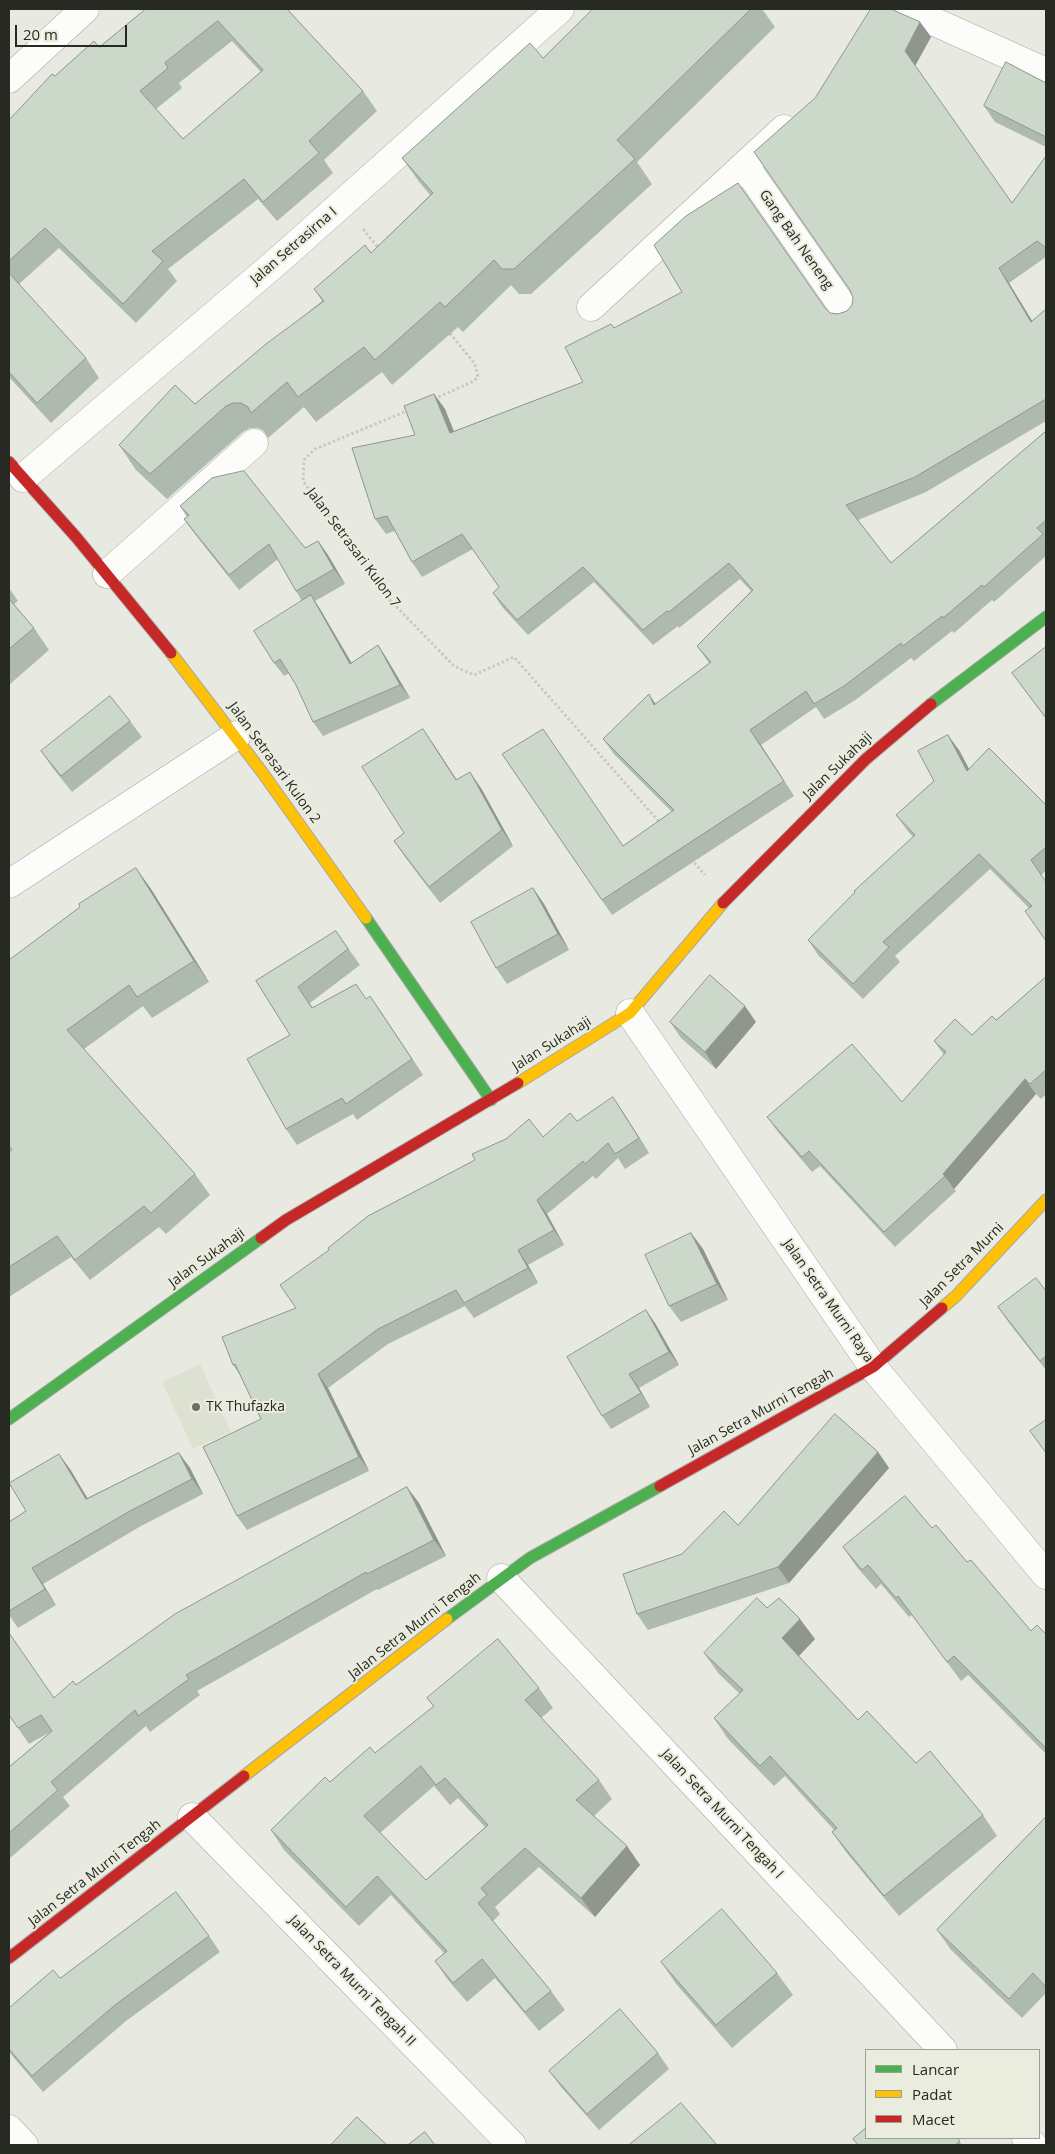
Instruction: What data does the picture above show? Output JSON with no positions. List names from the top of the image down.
{
  "streets": {
    "street": [
      "Gang Bah Neneng",
      "Jalan Setrasirna I",
      "Jalan Setrasari Kulon 2",
      "Jalan Sukahaji",
      "Jalan Setra Murni",
      "Jalan Setra Murni Raya",
      "Jalan Setra Murni Tengah",
      "Jalan Setra Murni Tengah I",
      "Jalan Setra Murni Tengah II"
    ],
    "path": ["Jalan Setrasari Kulon 7"]
  },
  "crossings": [
    ["Jalan Setrasirna I", "Jalan Setrasari Kulon 2"],
    ["Jalan Setrasari Kulon 2", "Jalan Sukahaji"],
    ["Jalan Sukahaji", "Jalan Setra Murni Raya"],
    ["Jalan Setra Murni", "Jalan Setra Murni Raya"],
    ["Jalan Setra Murni", "Jalan Setra Murni Tengah"],
    ["Jalan Setra Murni Raya", "Jalan Setra Murni Tengah"],
    ["Jalan Setra Murni Tengah", "Jalan Setra Murni Tengah I"],
    ["Jalan Setra Murni Tengah", "Jalan Setra Murni Tengah II"]
  ],
  "places": ["TK Thufazka"],
  "legend": ["Lancar", "Padat", "Macet"],
  "scale_bar": "20 m"
}
